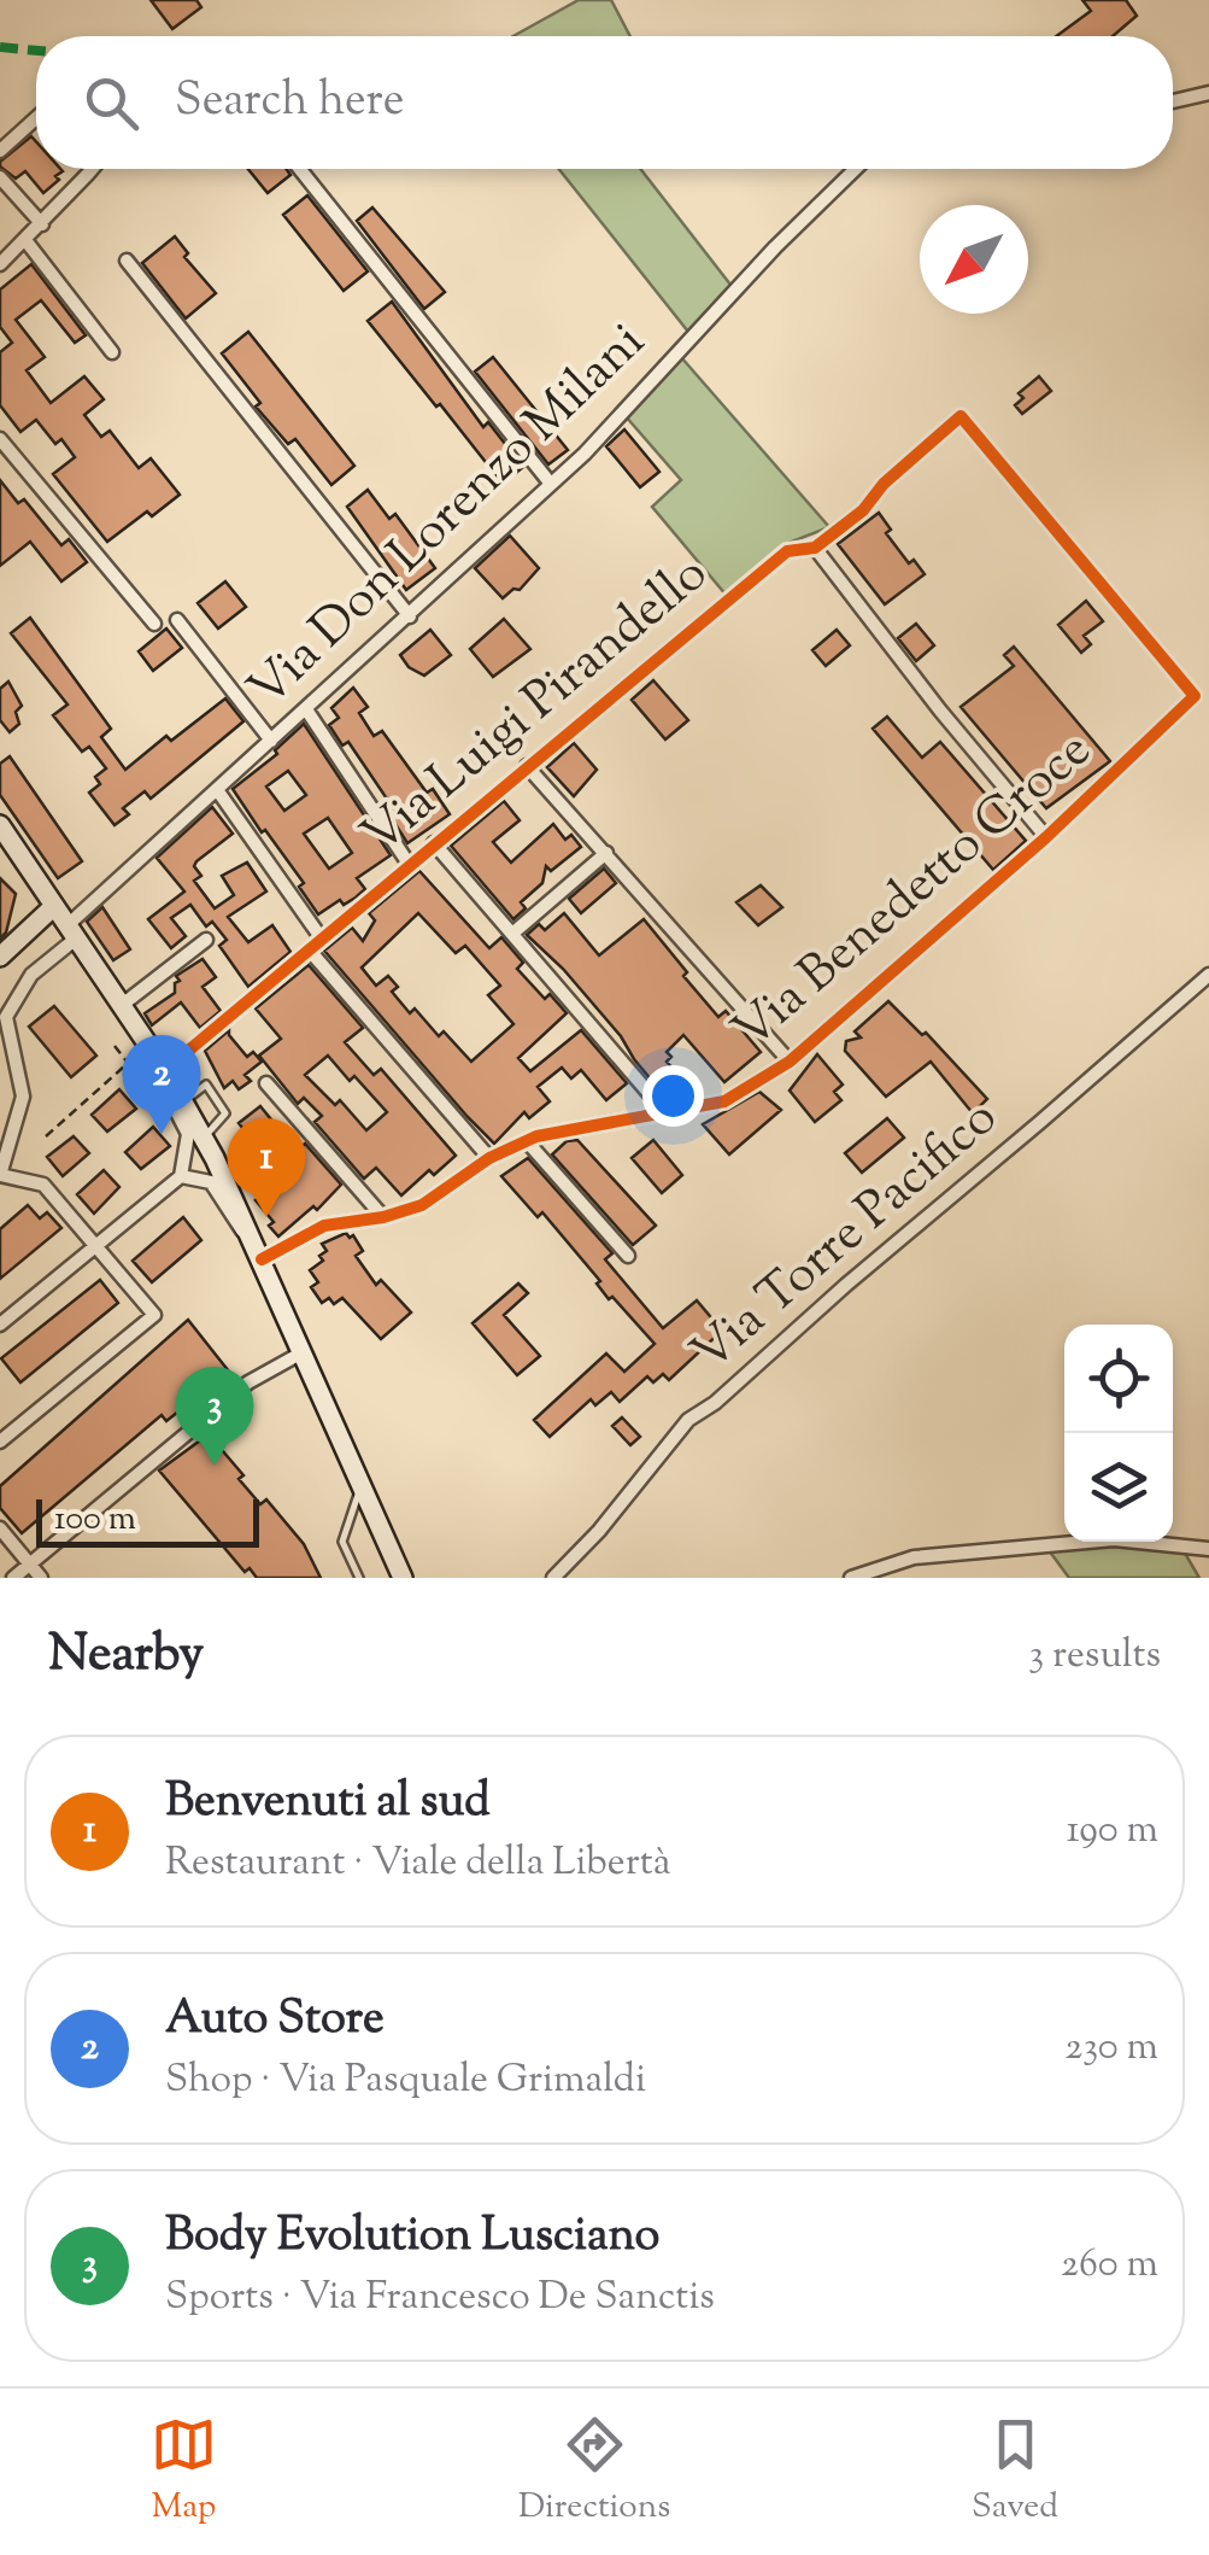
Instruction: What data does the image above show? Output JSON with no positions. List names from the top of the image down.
{
  "streets": {
    "street": [
      "Via Don Lorenzo Milani",
      "Via Luigi Pirandello",
      "Via Benedetto Croce",
      "Via Torre Pacifico"
    ]
  },
  "crossings": [
    ["Via Luigi Pirandello", "Via Benedetto Croce"]
  ],
  "scale_bar": "100 m",
  "north": "bottom left",
  "page": {
    "search": "Search here",
    "pins": ["2", "1", "3"],
    "scale": "100 m",
    "heading": ["Nearby", "3 results"],
    "list": [
      {
        "mark": "1",
        "name": "Benvenuti al sud",
        "note": "Restaurant · Viale della Libertà",
        "value": "190 m"
      },
      {
        "mark": "2",
        "name": "Auto Store",
        "note": "Shop · Via Pasquale Grimaldi",
        "value": "230 m"
      },
      {
        "mark": "3",
        "name": "Body Evolution Lusciano",
        "note": "Sports · Via Francesco De Sanctis",
        "value": "260 m"
      }
    ],
    "nav": ["Map", "Directions", "Saved"]
  }
}
